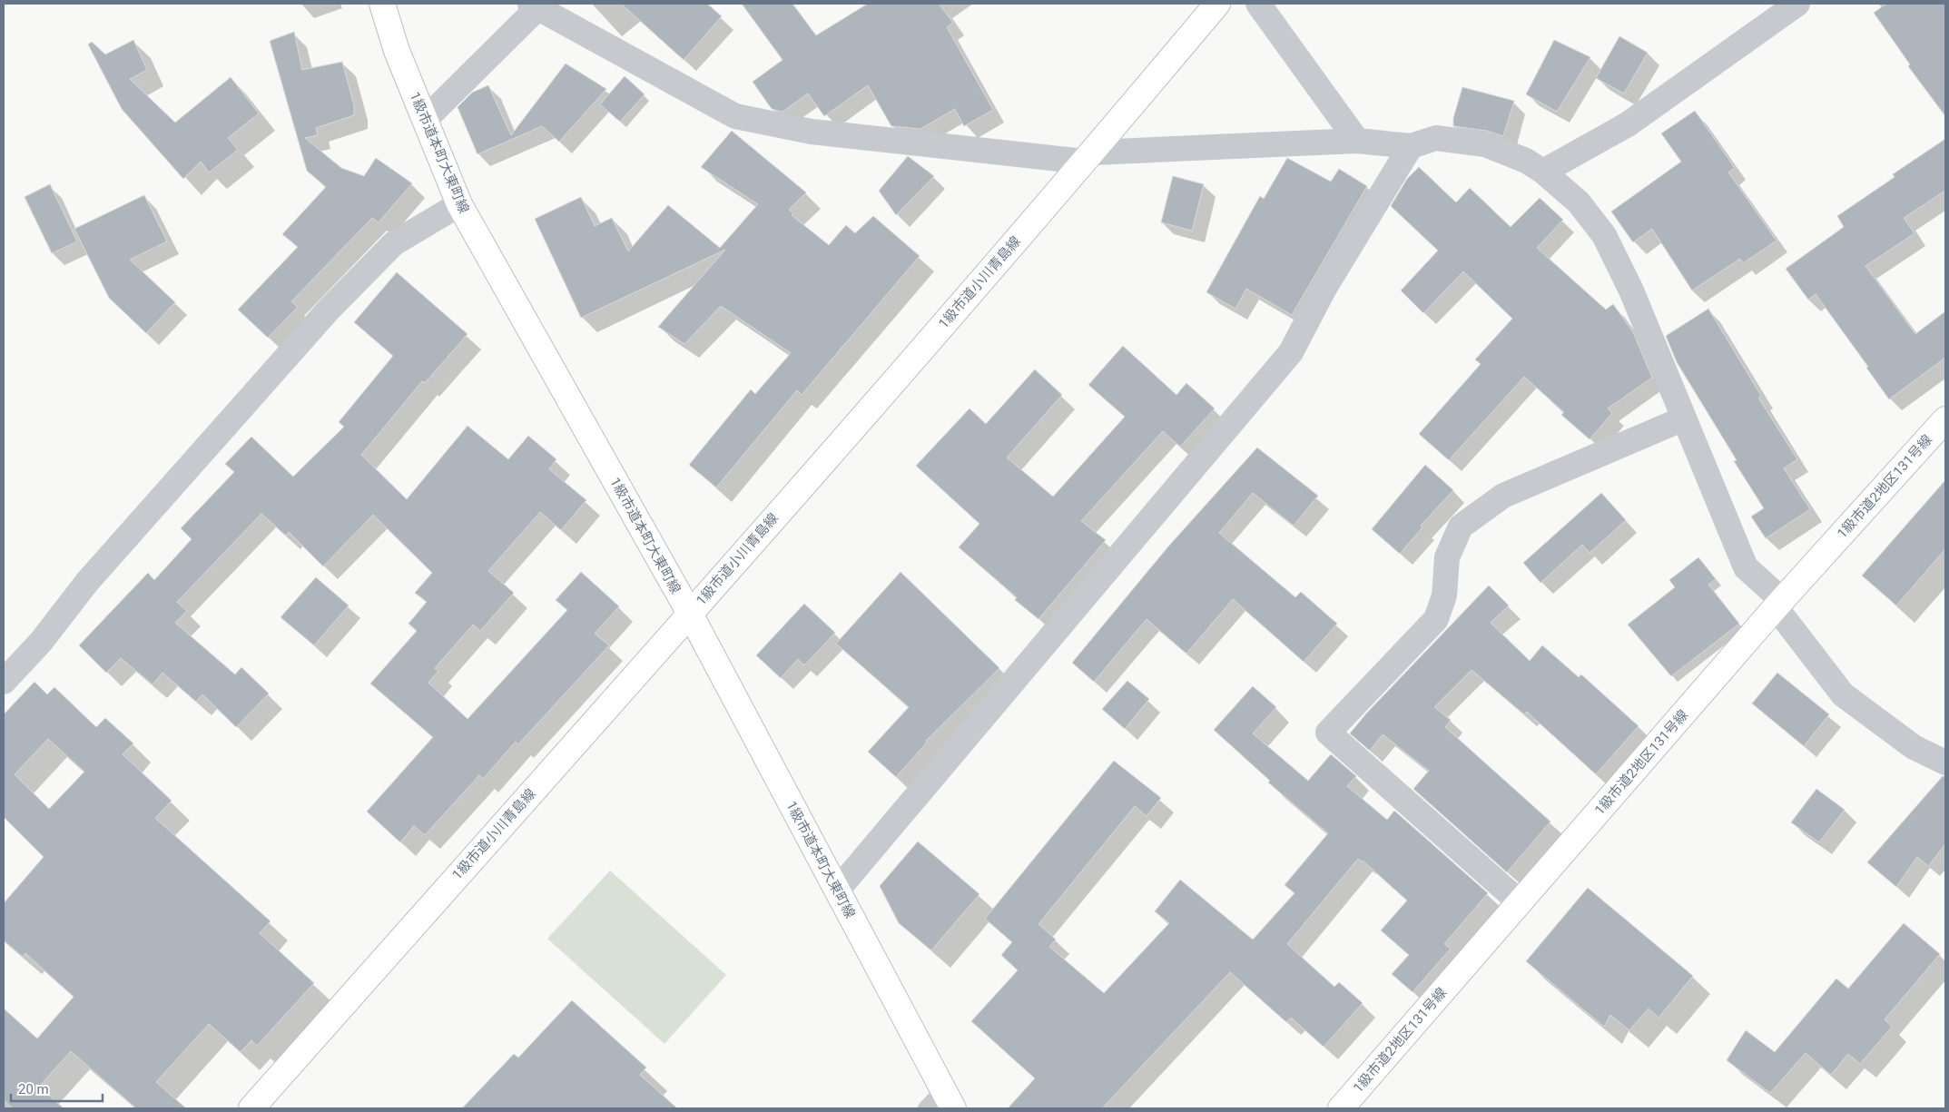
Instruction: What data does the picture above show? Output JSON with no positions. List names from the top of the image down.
{
  "streets": {
    "street": ["1級市道本町大東町線", "1級市道小川青島線", "1級市道2地区131号線"]
  },
  "crossings": [
    ["1級市道本町大東町線", "1級市道小川青島線"]
  ],
  "scale_bar": "20 m"
}
